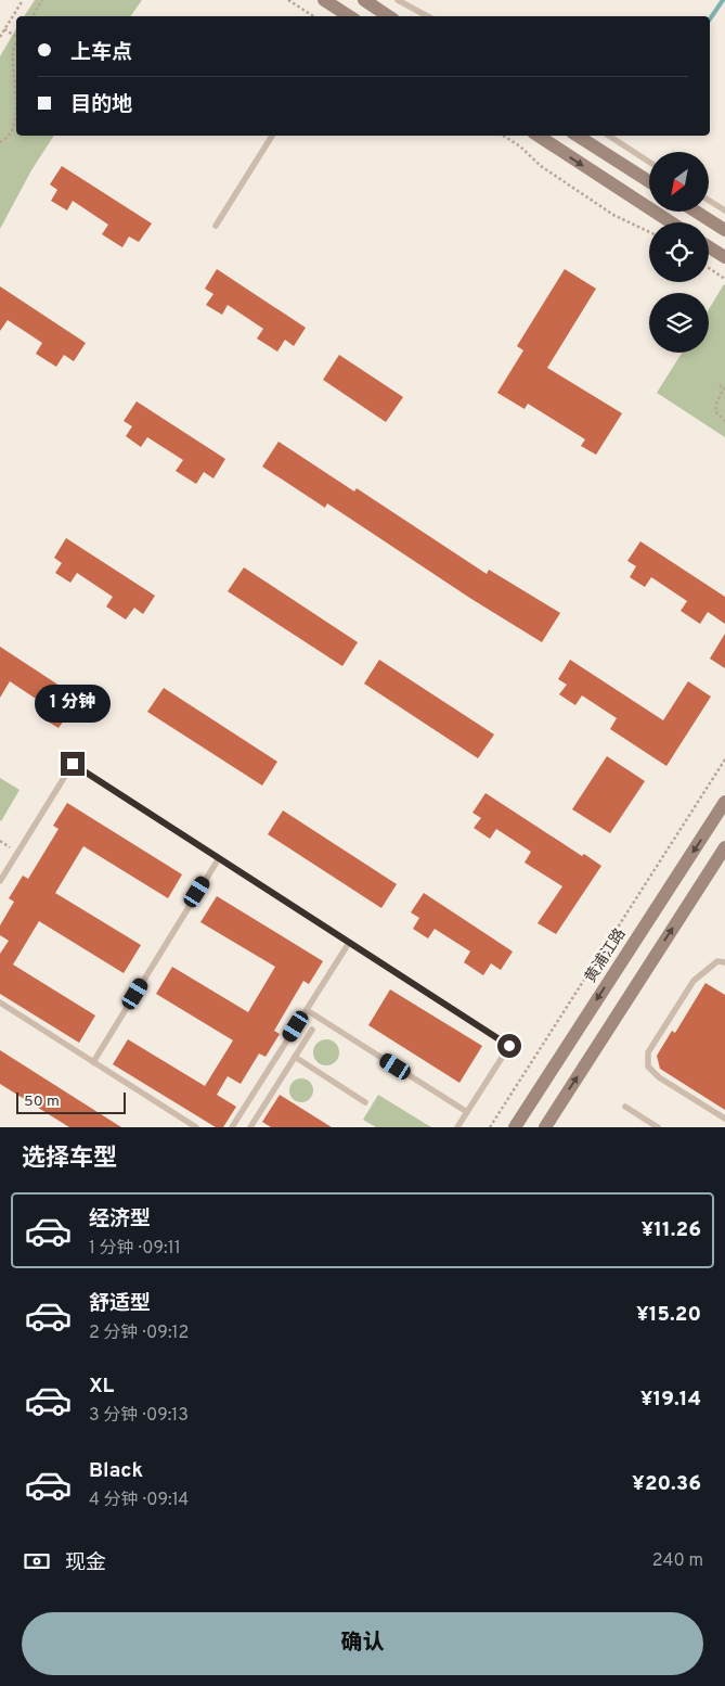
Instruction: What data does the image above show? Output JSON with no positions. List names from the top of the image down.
{
  "streets": {
    "street": ["黄浦江路"]
  },
  "scale_bar": "50 m",
  "north": "bottom left",
  "page": {
    "banner": ["上车点", "目的地"],
    "bubble": "1 分钟",
    "scale": "50 m",
    "heading": "选择车型",
    "list": [
      {
        "name": "经济型",
        "note": "1 分钟 · 09:11",
        "value": "¥11.26"
      },
      {
        "name": "舒适型",
        "note": "2 分钟 · 09:12",
        "value": "¥15.20"
      },
      {
        "name": "XL",
        "note": "3 分钟 · 09:13",
        "value": "¥19.14"
      },
      {
        "name": "Black",
        "note": "4 分钟 · 09:14",
        "value": "¥20.36"
      }
    ],
    "pay": ["现金", "240 m"],
    "buttons": "确认"
  }
}
